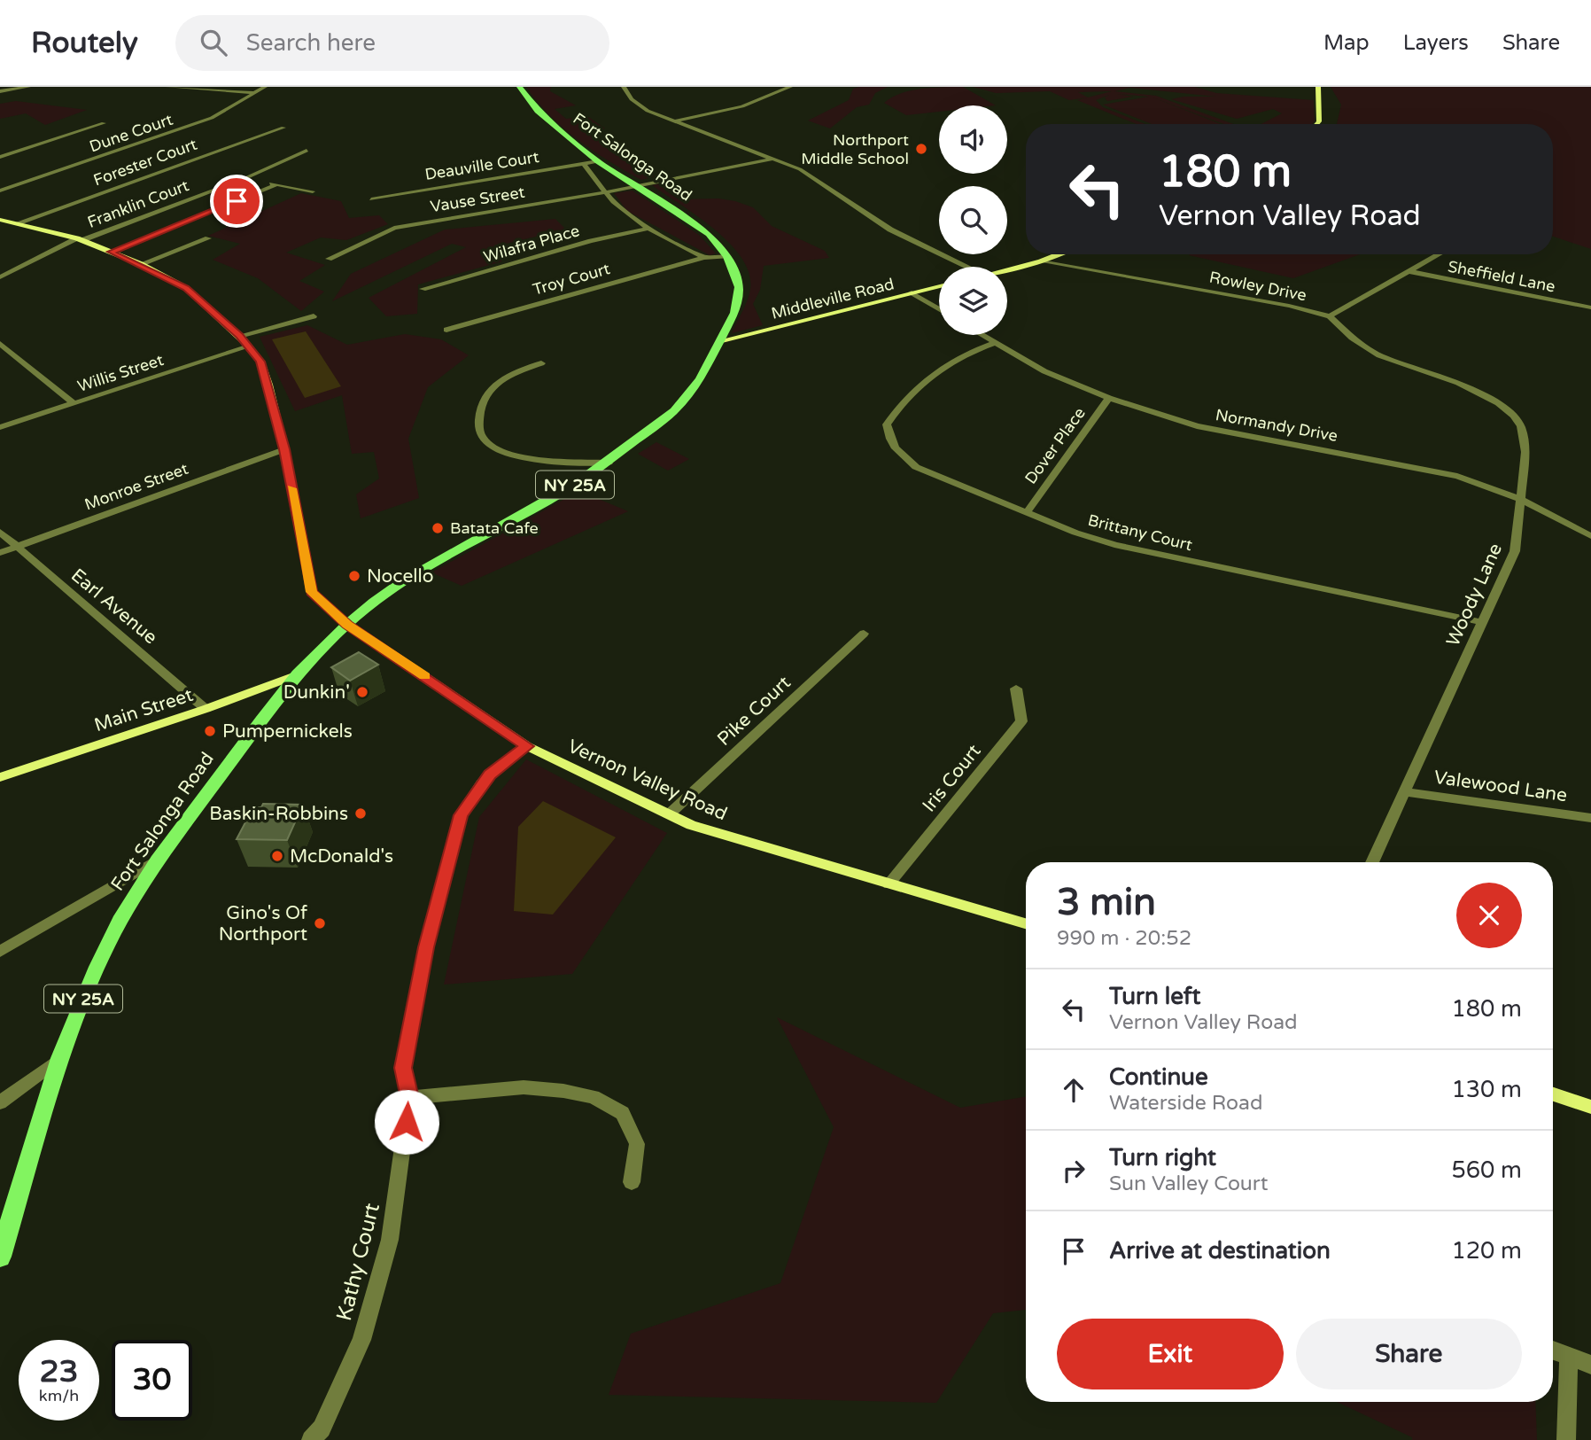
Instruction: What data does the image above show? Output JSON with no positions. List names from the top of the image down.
{
  "streets": {
    "main road": [
      "Fort Salonga Road",
      "Middleville Road",
      "NY 25A",
      "Main Street",
      "Vernon Valley Road"
    ],
    "street": [
      "Dune Court",
      "Forester Court",
      "Deauville Court",
      "Vause Street",
      "Franklin Court",
      "Wilafra Place",
      "Sheffield Lane",
      "Troy Court",
      "Rowley Drive",
      "Willis Street",
      "Normandy Drive",
      "Dover Place",
      "Monroe Street",
      "Brittany Court",
      "Woody Lane",
      "Earl Avenue",
      "Pike Court",
      "Iris Court",
      "Valewood Lane",
      "Kathy Court"
    ]
  },
  "crossings": [
    ["Fort Salonga Road", "Deauville Court"],
    ["Fort Salonga Road", "Vause Street"],
    ["Fort Salonga Road", "Wilafra Place"],
    ["Fort Salonga Road", "Troy Court"],
    ["Fort Salonga Road", "Middleville Road"],
    ["Fort Salonga Road", "Main Street"],
    ["Fort Salonga Road", "Vernon Valley Road"],
    ["Forester Court", "Vernon Valley Road"],
    ["Franklin Court", "Vernon Valley Road"],
    ["Sheffield Lane", "Rowley Drive"],
    ["Rowley Drive", "Woody Lane"],
    ["Willis Street", "Vernon Valley Road"],
    ["Normandy Drive", "Dover Place"],
    ["Normandy Drive", "Brittany Court"],
    ["Normandy Drive", "Woody Lane"],
    ["Dover Place", "Brittany Court"],
    ["Monroe Street", "Earl Avenue"],
    ["Monroe Street", "Vernon Valley Road"],
    ["Brittany Court", "Woody Lane"],
    ["Woody Lane", "Valewood Lane"],
    ["Earl Avenue", "Main Street"],
    ["Pike Court", "Vernon Valley Road"],
    ["Iris Court", "Vernon Valley Road"],
    ["Vernon Valley Road", "Kathy Court"]
  ],
  "places": [
    "Northport Middle School",
    "Batata Cafe",
    "Nocello",
    "Dunkin'",
    "Pumpernickels",
    "Baskin-Robbins",
    "McDonald's",
    "Gino's Of Northport"
  ],
  "page": {
    "header": "Routely",
    "search": "Search here",
    "nav": ["Map", "Layers", "Share"],
    "turn": ["180 m", "Vernon Valley Road"],
    "heading": ["3 min", "990 m · 20:52"],
    "list": [
      {
        "name": "Turn left",
        "note": "Vernon Valley Road",
        "value": "180 m"
      },
      {
        "name": "Continue",
        "note": "Waterside Road",
        "value": "130 m"
      },
      {
        "name": "Turn right",
        "note": "Sun Valley Court",
        "value": "560 m"
      },
      {
        "name": "Arrive at destination",
        "value": "120 m"
      }
    ],
    "buttons": ["Exit", "Share"],
    "speed": "23 km/h",
    "limit": "30"
  }
}
